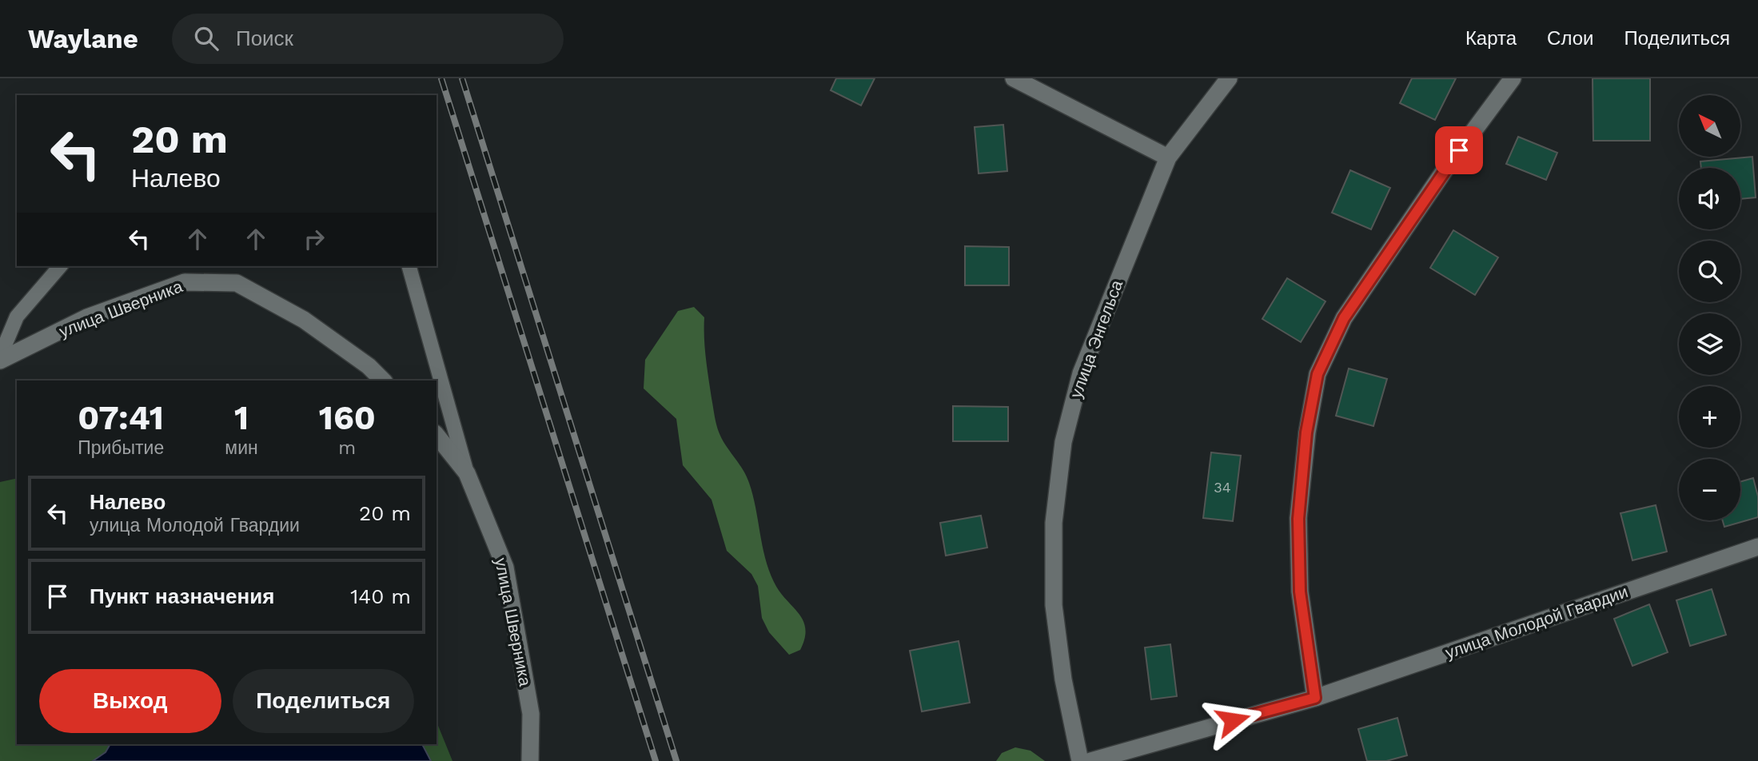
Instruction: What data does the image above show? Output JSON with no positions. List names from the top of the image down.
{
  "streets": {
    "street": ["улица Шверника", "улица Энгельса", "улица Молодой Гвардии"]
  },
  "house_numbers": ["34"],
  "north": "top left",
  "page": {
    "header": "Waylane",
    "search": "Поиск",
    "nav": ["Карта", "Слои", "Поделиться"],
    "map_buttons": ["+", "−"],
    "turn": ["20 m", "Налево"],
    "eta": [
      "07:41",
      "Прибытие",
      "1",
      "мин",
      "160",
      "m"
    ],
    "list": [
      {
        "name": "Налево",
        "note": "улица Молодой Гвардии",
        "value": "20 m"
      },
      {
        "name": "Пункт назначения",
        "value": "140 m"
      }
    ],
    "buttons": ["Выход", "Поделиться"]
  }
}
